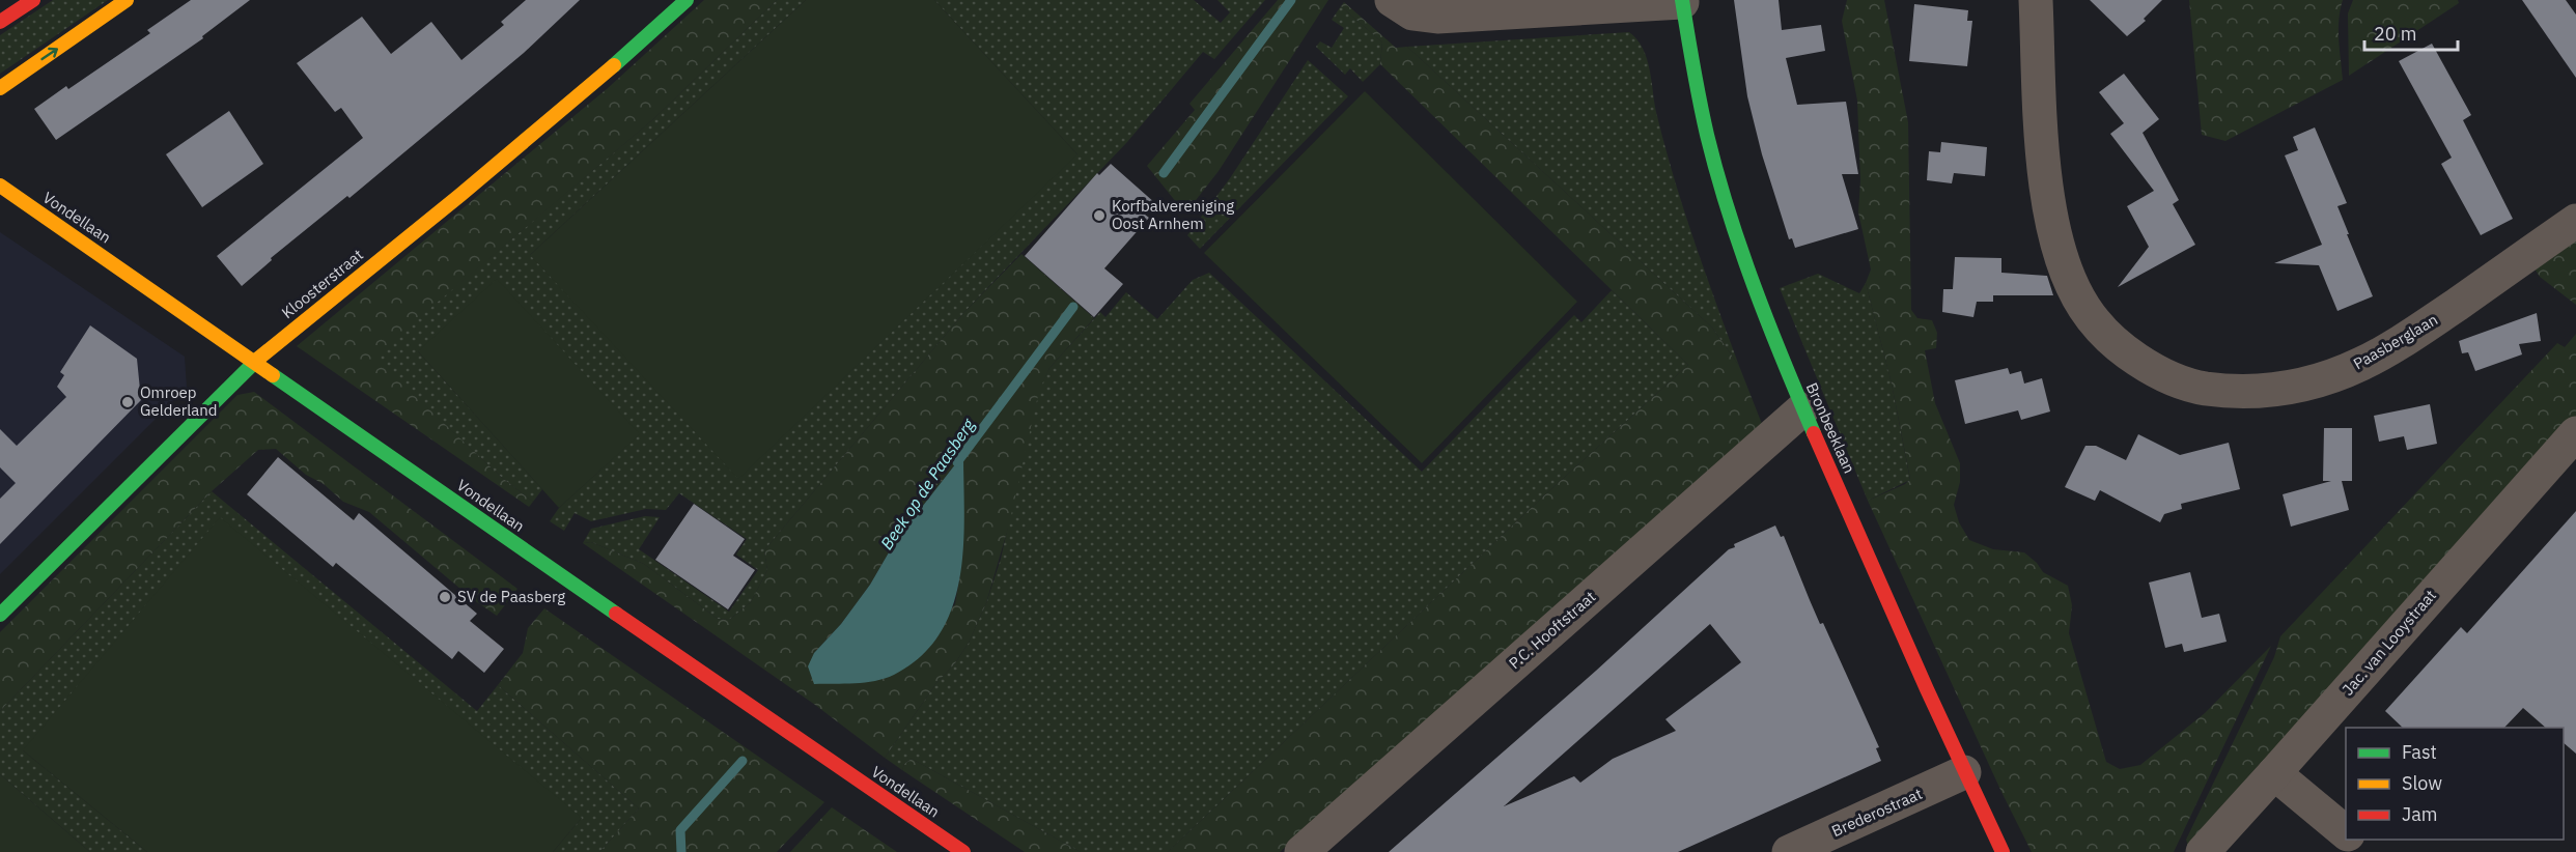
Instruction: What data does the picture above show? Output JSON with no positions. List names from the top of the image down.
{
  "streets": {
    "street": [
      "Vondellaan",
      "Kloosterstraat",
      "Paasberglaan",
      "Bronbeeklaan",
      "P.C. Hooftstraat",
      "Jac. van Looystraat",
      "Brederostraat"
    ]
  },
  "crossings": [
    ["Vondellaan", "Kloosterstraat"],
    ["Bronbeeklaan", "P.C. Hooftstraat"],
    ["Bronbeeklaan", "Brederostraat"]
  ],
  "water": ["Beek op de Paasberg"],
  "places": ["Korfbalvereniging Oost Arnhem", "Omroep Gelderland", "SV de Paasberg"],
  "legend": ["Fast", "Slow", "Jam"],
  "scale_bar": "20 m"
}
